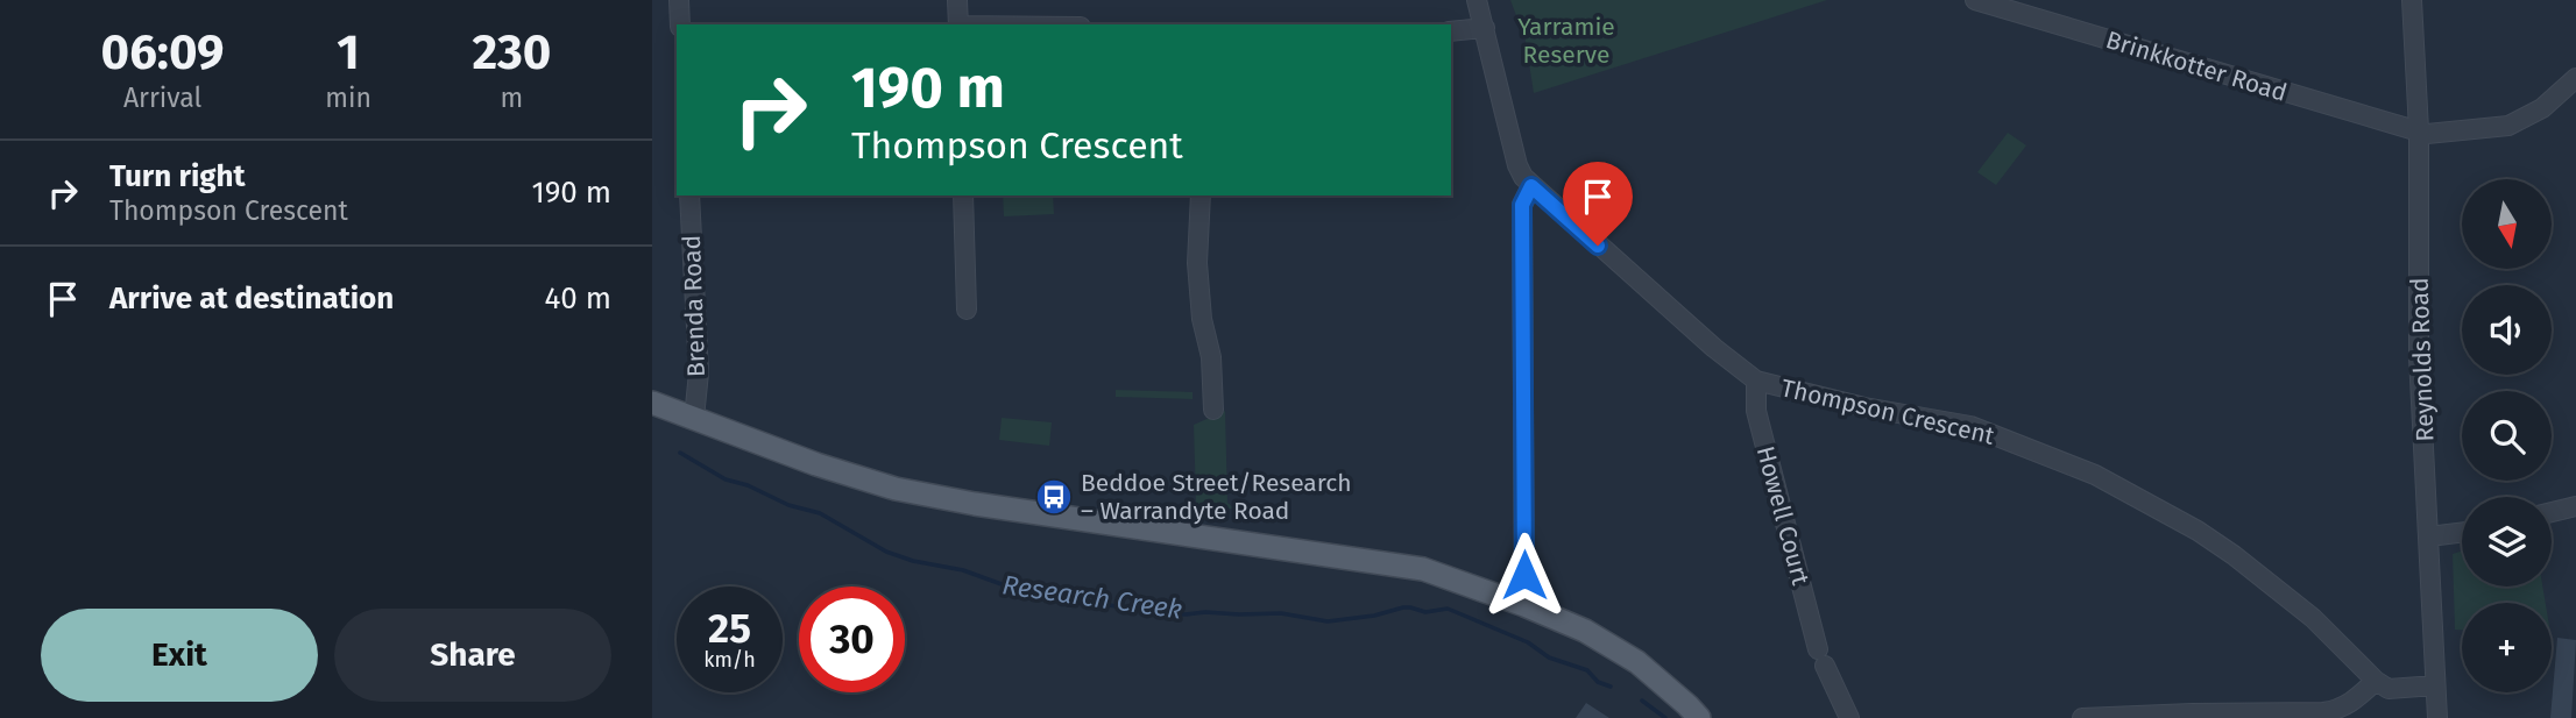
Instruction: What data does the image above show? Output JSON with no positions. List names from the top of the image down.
{
  "streets": {
    "street": [
      "Brinkkotter Road",
      "Brenda Road",
      "Reynolds Road",
      "Thompson Crescent",
      "Howell Court"
    ]
  },
  "crossings": [
    ["Brinkkotter Road", "Reynolds Road"],
    ["Thompson Crescent", "Howell Court"]
  ],
  "water": ["Research Creek"],
  "parks": ["Yarramie Reserve"],
  "places": {
    "bus stop": ["Beddoe Street/Research – Warrandyte Road"]
  },
  "north": "bottom",
  "page": {
    "eta": [
      "06:09",
      "Arrival",
      "1",
      "min",
      "230",
      "m"
    ],
    "turn": ["190 m", "Thompson Crescent"],
    "list": [
      {
        "name": "Turn right",
        "note": "Thompson Crescent",
        "value": "190 m"
      },
      {
        "name": "Arrive at destination",
        "value": "40 m"
      }
    ],
    "map_buttons": "+",
    "speed": "25 km/h",
    "limit": "30",
    "buttons": ["Exit", "Share"]
  }
}
